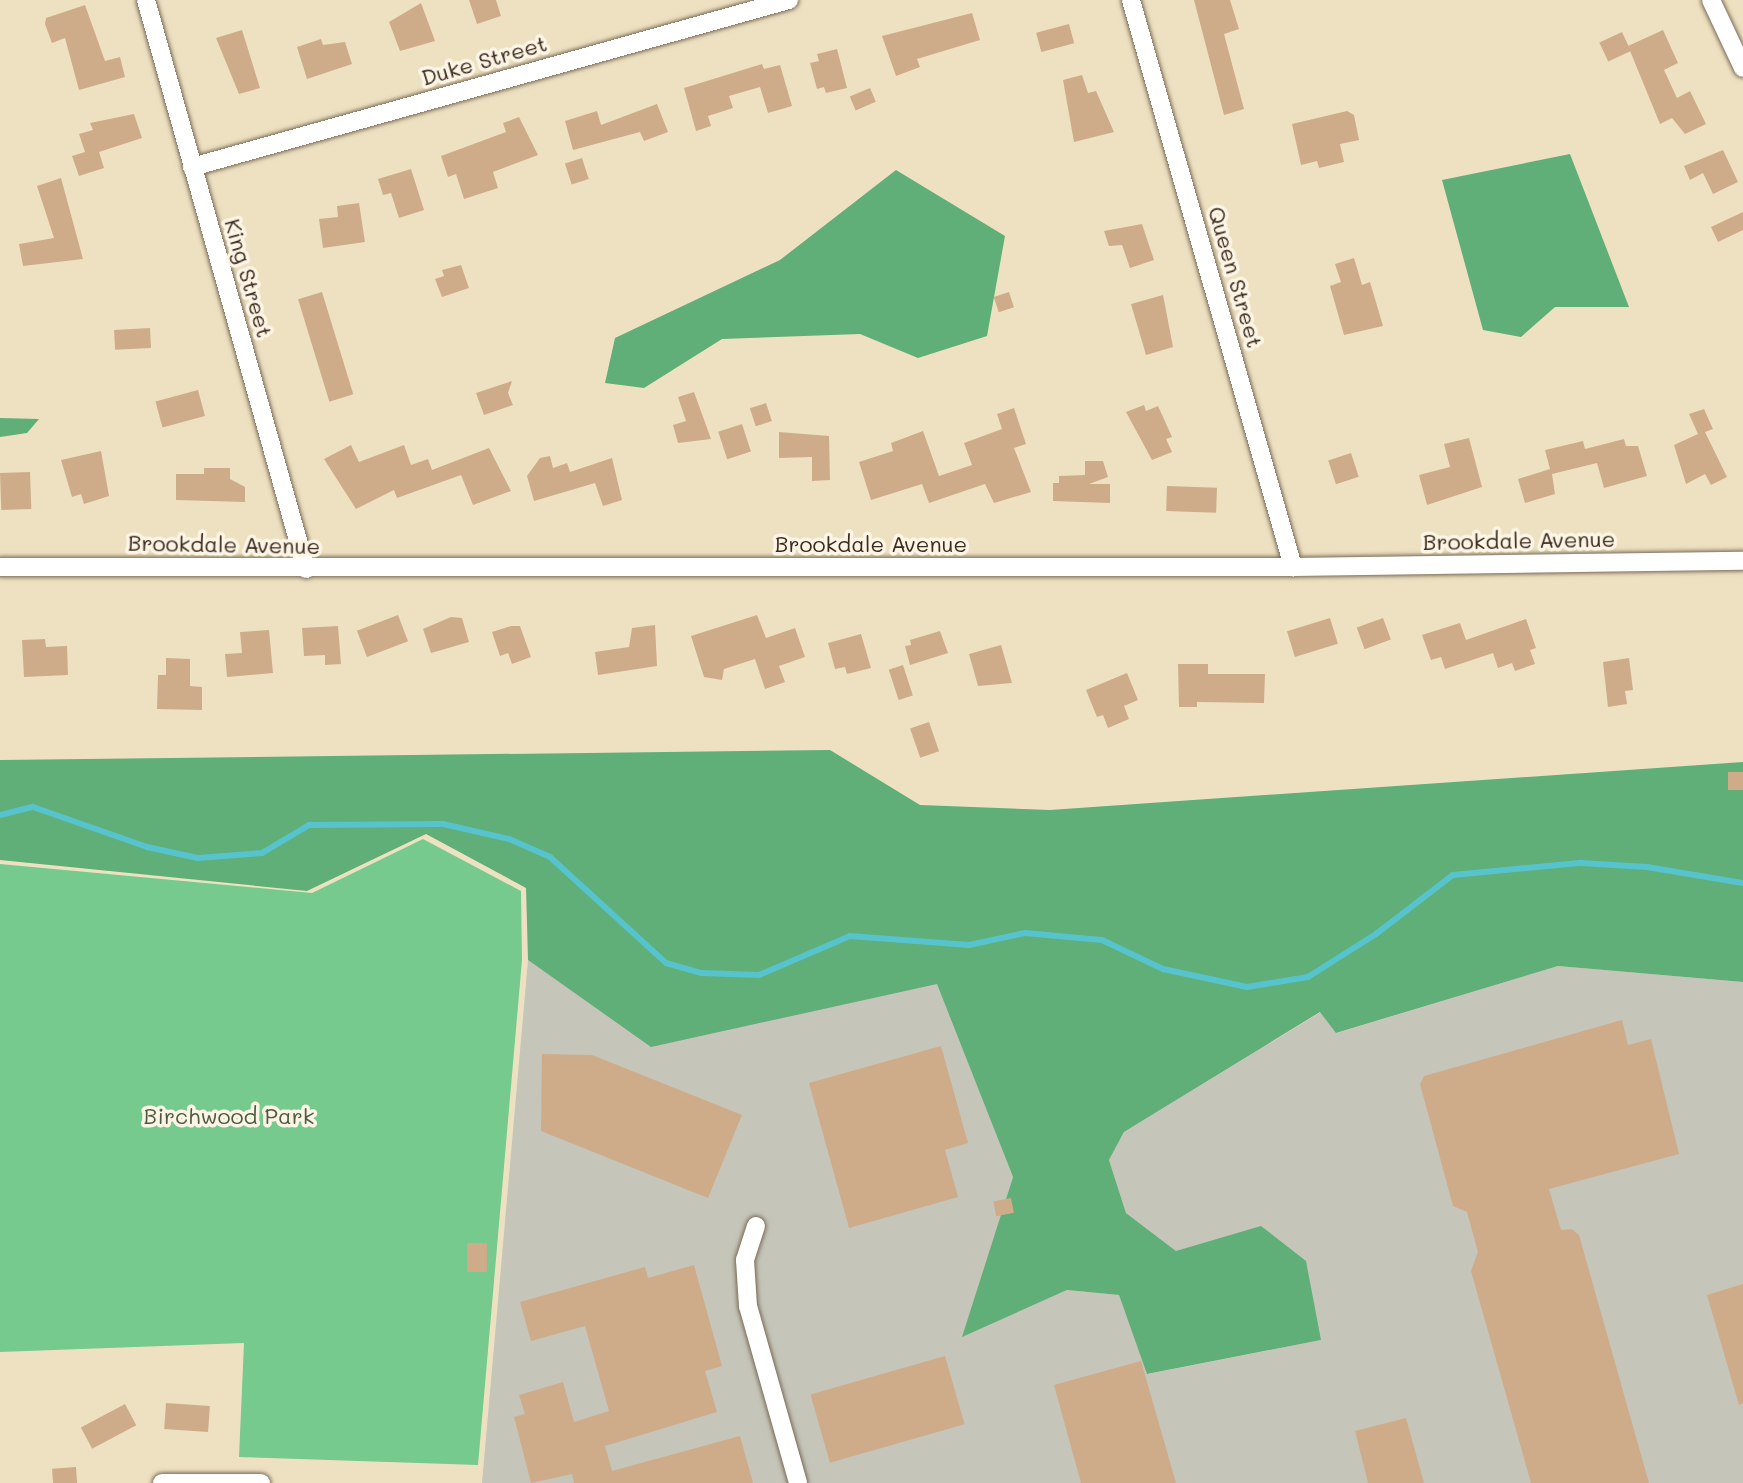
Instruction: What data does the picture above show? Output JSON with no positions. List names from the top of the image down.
{
  "streets": {
    "street": [
      "Duke Street",
      "Queen Street",
      "King Street",
      "Brookdale Avenue"
    ]
  },
  "crossings": [
    ["Duke Street", "King Street"],
    ["Queen Street", "Brookdale Avenue"],
    ["King Street", "Brookdale Avenue"]
  ],
  "parks": ["Birchwood Park"]
}
